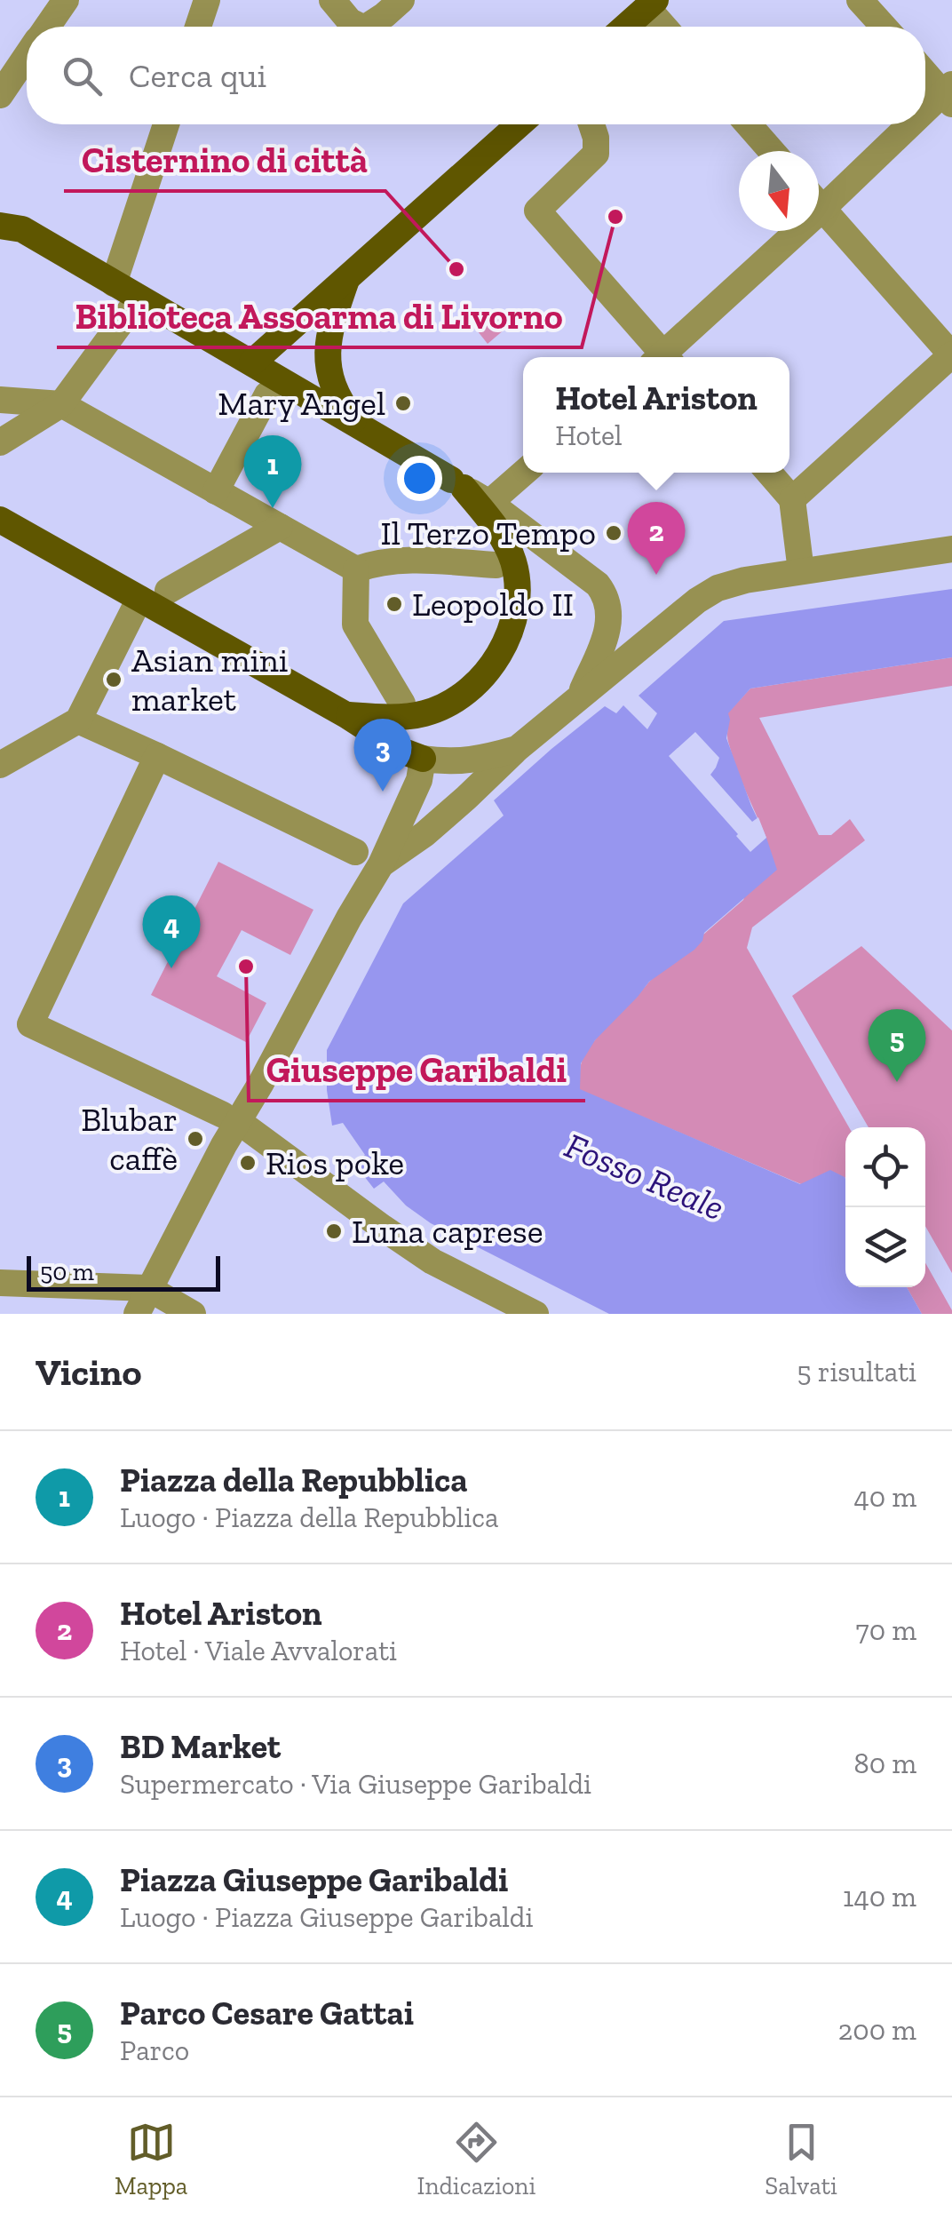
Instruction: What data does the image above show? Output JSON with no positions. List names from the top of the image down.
{
  "water": ["Fosso Reale"],
  "places": [
    "Biblioteca Assoarma di Livorno",
    "Cisternino di città",
    "Mary Angel",
    "Il Terzo Tempo",
    "Leopoldo II",
    "Asian mini market",
    "Giuseppe Garibaldi",
    "Blubar caffè",
    "Rios poke",
    "Luna caprese"
  ],
  "scale_bar": "50 m",
  "north": "bottom",
  "page": {
    "search": "Cerca qui",
    "popup": ["Hotel Ariston", "Hotel"],
    "pins": [
      "1",
      "2",
      "3",
      "4",
      "5"
    ],
    "scale": "50 m",
    "heading": ["Vicino", "5 risultati"],
    "list": [
      {
        "mark": "1",
        "name": "Piazza della Repubblica",
        "note": "Luogo · Piazza della Repubblica",
        "value": "40 m"
      },
      {
        "mark": "2",
        "name": "Hotel Ariston",
        "note": "Hotel · Viale Avvalorati",
        "value": "70 m"
      },
      {
        "mark": "3",
        "name": "BD Market",
        "note": "Supermercato · Via Giuseppe Garibaldi",
        "value": "80 m"
      },
      {
        "mark": "4",
        "name": "Piazza Giuseppe Garibaldi",
        "note": "Luogo · Piazza Giuseppe Garibaldi",
        "value": "140 m"
      },
      {
        "mark": "5",
        "name": "Parco Cesare Gattai",
        "note": "Parco",
        "value": "200 m"
      }
    ],
    "nav": ["Mappa", "Indicazioni", "Salvati"]
  }
}
